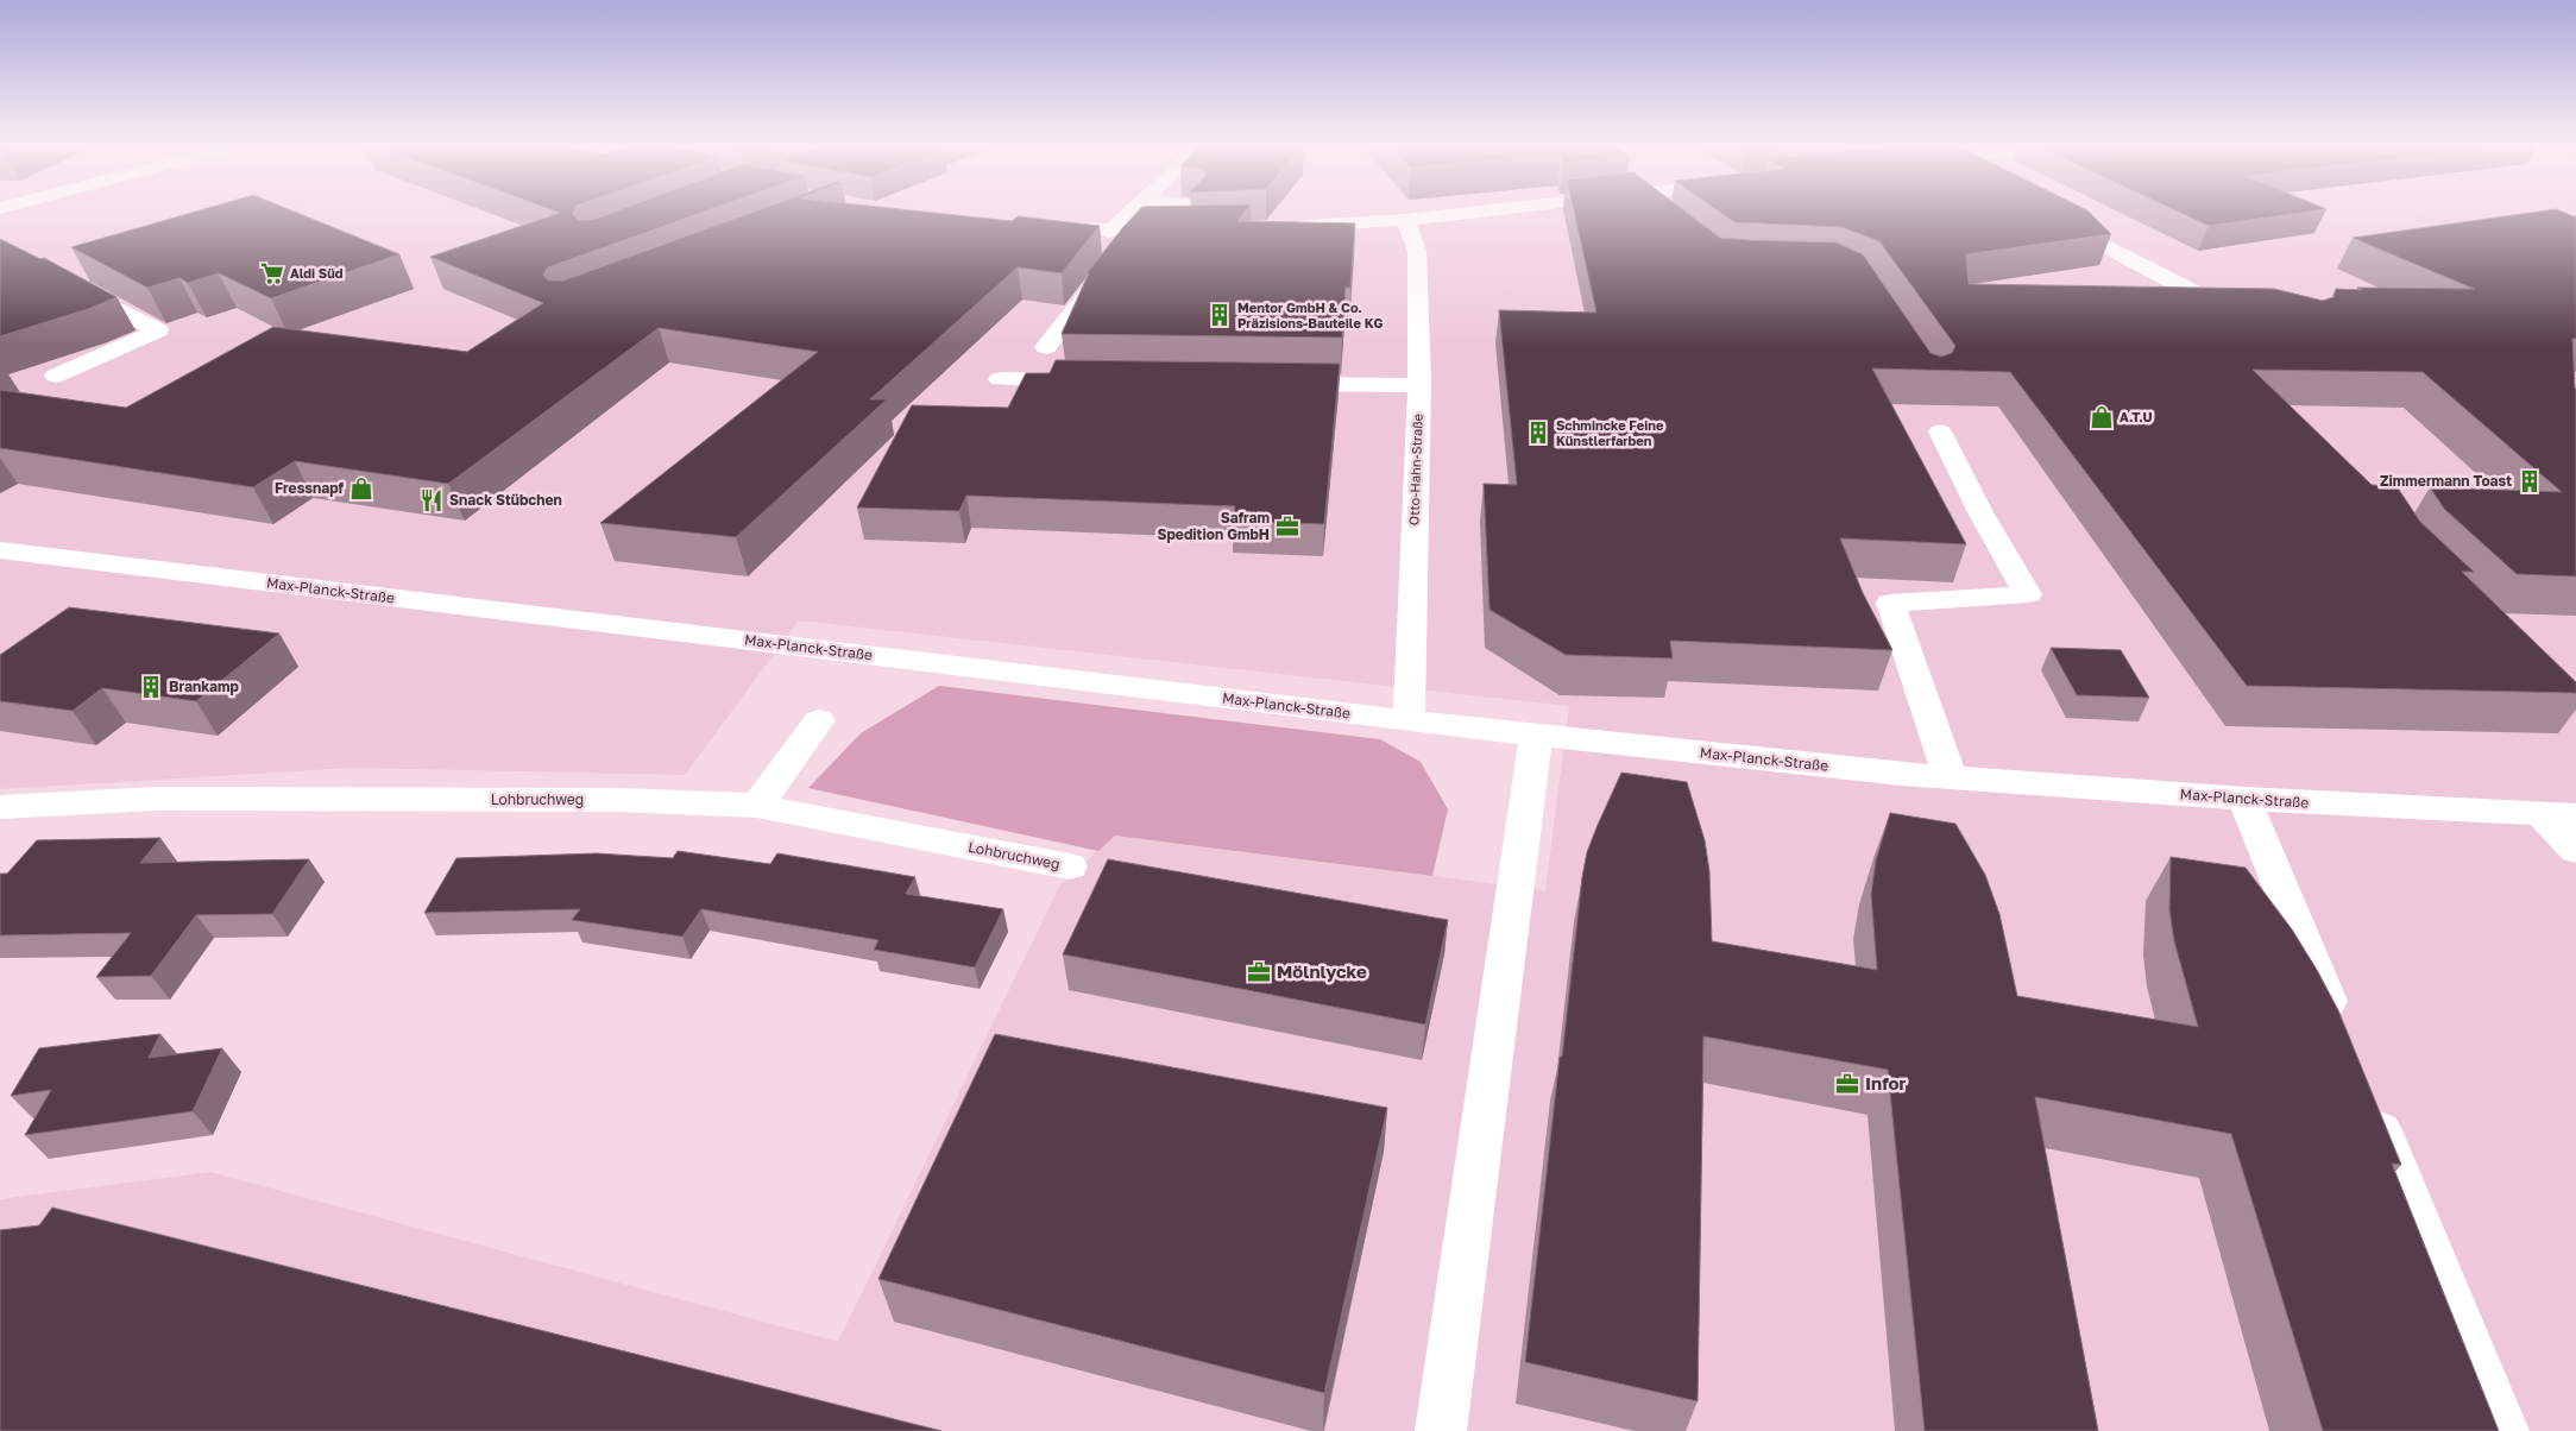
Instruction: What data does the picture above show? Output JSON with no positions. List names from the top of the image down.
{
  "streets": {
    "street": ["Otto-Hahn-Straße", "Max-Planck-Straße", "Lohbruchweg"]
  },
  "crossings": [
    ["Otto-Hahn-Straße", "Max-Planck-Straße"]
  ],
  "places": {
    "supermarket": ["Aldi Süd"],
    "building": [
      "Mentor GmbH & Co. Präzisions-Bauteile KG",
      "Schmincke Feine Künstlerfarben",
      "Zimmermann Toast",
      "Brankamp"
    ],
    "shop": ["A.T.U", "Fressnapf"],
    "restaurant": ["Snack Stübchen"],
    "office": ["Safram Spedition GmbH", "Mölnlycke", "Infor"]
  }
}
